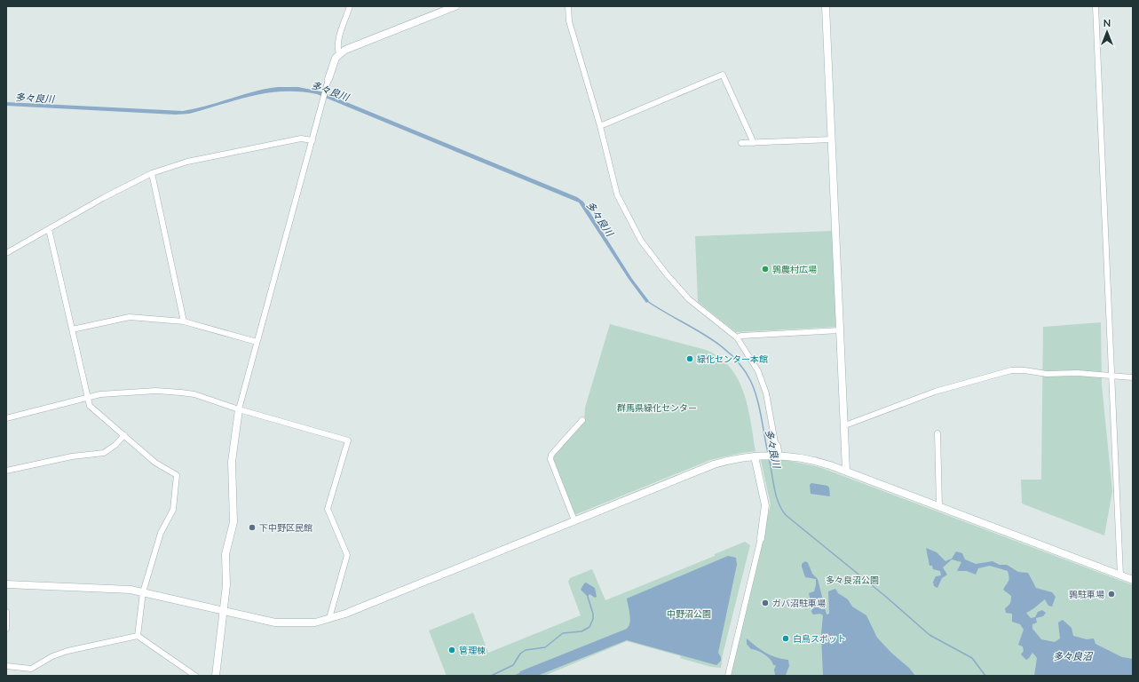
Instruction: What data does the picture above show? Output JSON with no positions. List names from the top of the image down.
{
  "water": ["多々良川", "多々良沼"],
  "parks": ["群馬県緑化センター", "多々良沼公園", "中野沼公園"],
  "places": [
    "鶉農村広場",
    "緑化センター本館",
    "下中野区民館",
    "鶉駐車場",
    "ガバ沼駐車場",
    "白鳥スポット",
    "管理棟"
  ],
  "north": "top"
}
